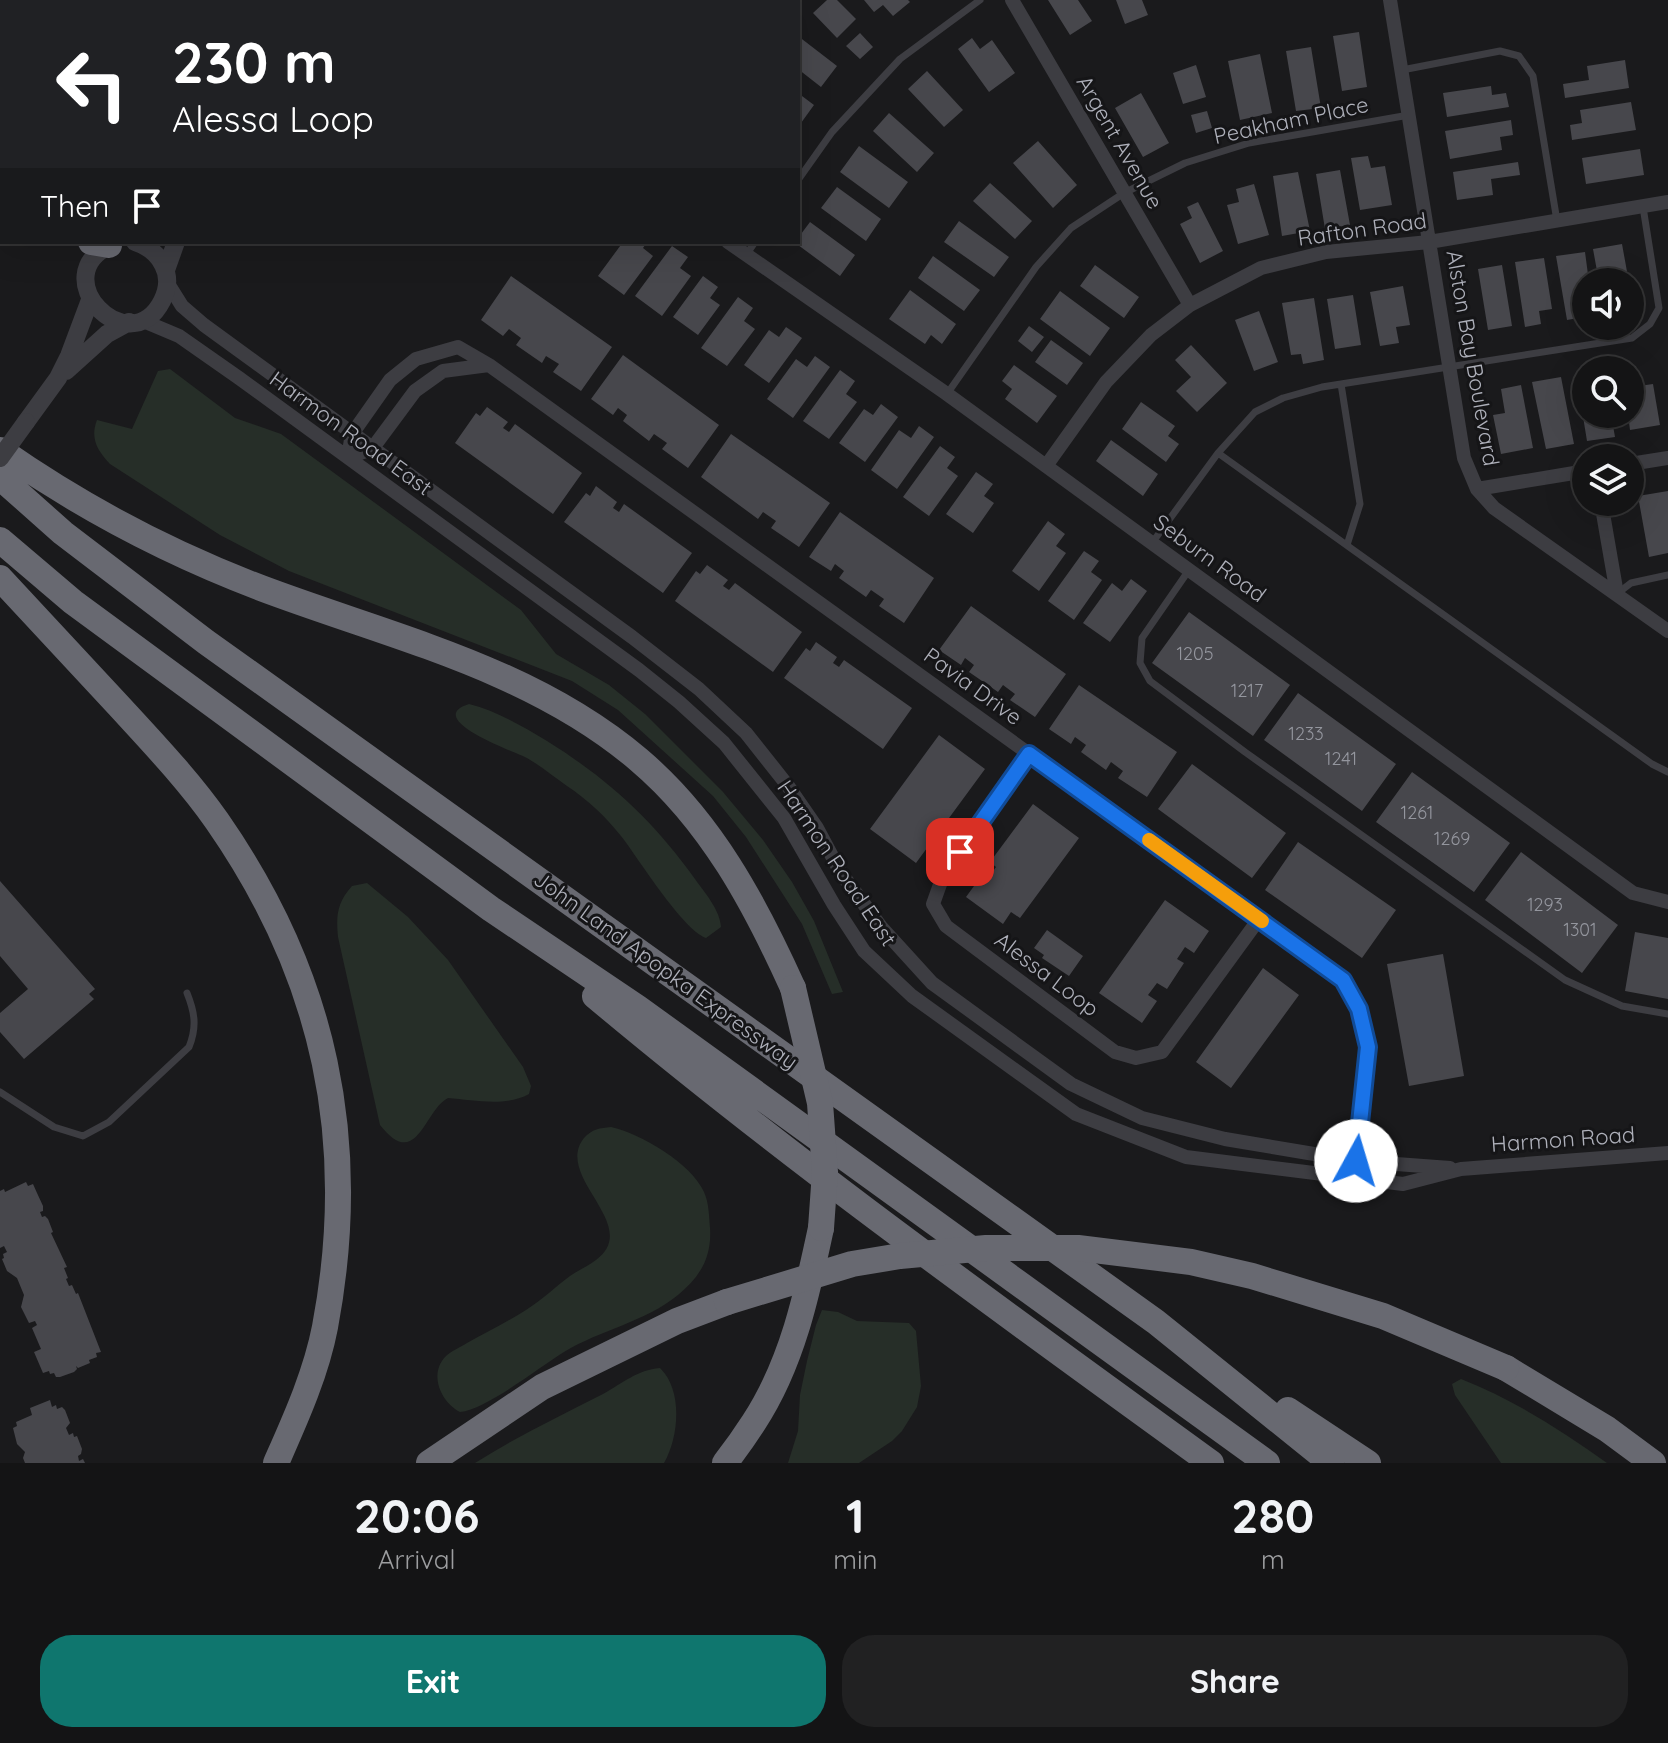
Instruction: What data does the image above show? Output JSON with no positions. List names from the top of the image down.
{
  "streets": {
    "highway": ["John Land Apopka Expressway"],
    "street": [
      "Argent Avenue",
      "Rafton Road",
      "Alston Bay Boulevard",
      "Harmon Road East",
      "Seburn Road",
      "Pavia Drive",
      "Alessa Loop",
      "Harmon Road"
    ],
    "lane": ["Peakham Place"]
  },
  "crossings": [
    ["Peakham Place", "Argent Avenue"],
    ["Peakham Place", "Alston Bay Boulevard"],
    ["Peakham Place", "Seburn Road"],
    ["Argent Avenue", "Rafton Road"],
    ["Rafton Road", "Alston Bay Boulevard"],
    ["Rafton Road", "Seburn Road"],
    ["Harmon Road East", "Pavia Drive"],
    ["Harmon Road East", "Harmon Road"],
    ["Pavia Drive", "Alessa Loop"]
  ],
  "house_numbers": [
    "1205",
    "1217",
    "1233",
    "1241",
    "1261",
    "1269",
    "1293",
    "1301"
  ],
  "page": {
    "turn": ["230 m", "Alessa Loop"],
    "then": "Then",
    "eta": [
      "20:06",
      "Arrival",
      "1",
      "min",
      "280",
      "m"
    ],
    "buttons": ["Exit", "Share"]
  }
}
